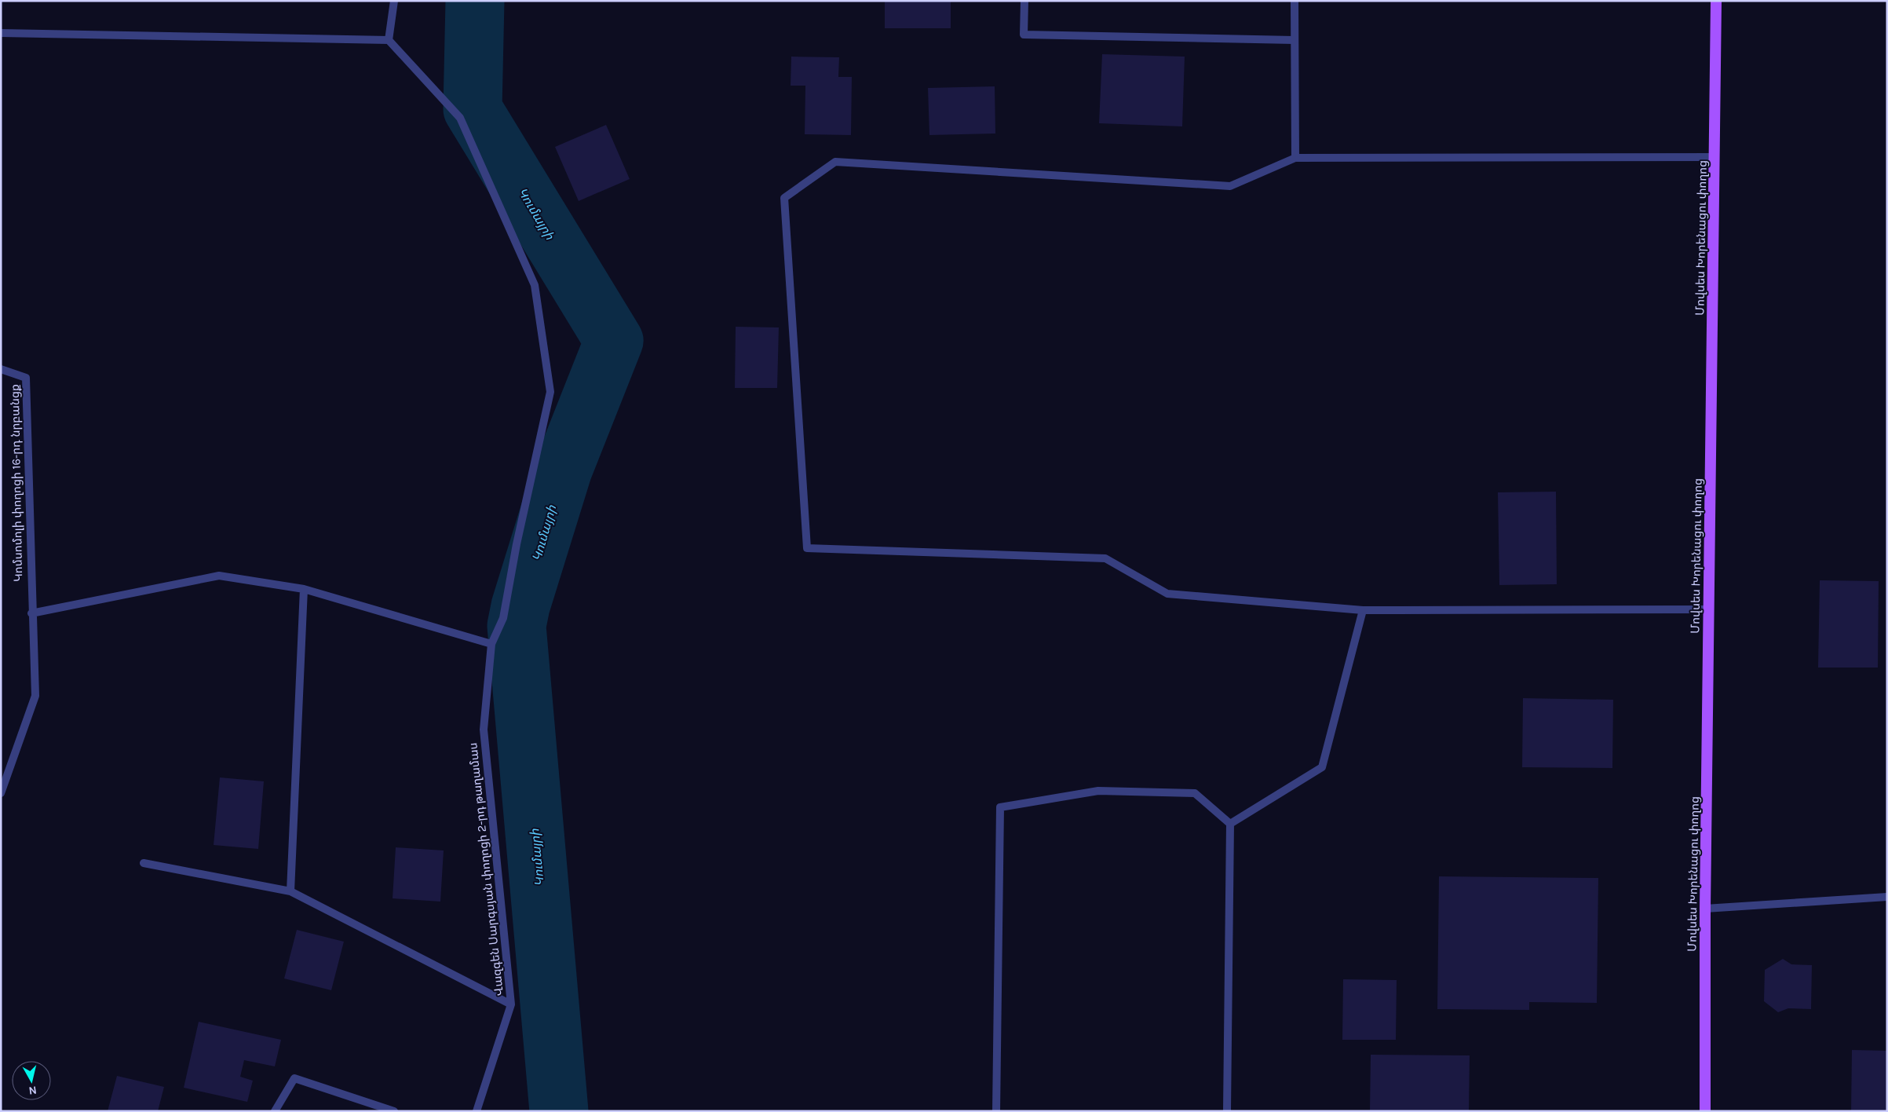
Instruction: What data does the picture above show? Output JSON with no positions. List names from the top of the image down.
{
  "streets": {
    "main road": ["Մովսես Խորենացու փողոց"],
    "street": ["Կոմսոմոլի փողոցի 16-րդ նրբանցք", "Վազգեն Սարգսյան փողոցի 2-րդ թաղամաս"]
  },
  "water": ["Կումայրի"],
  "north": "bottom"
}
